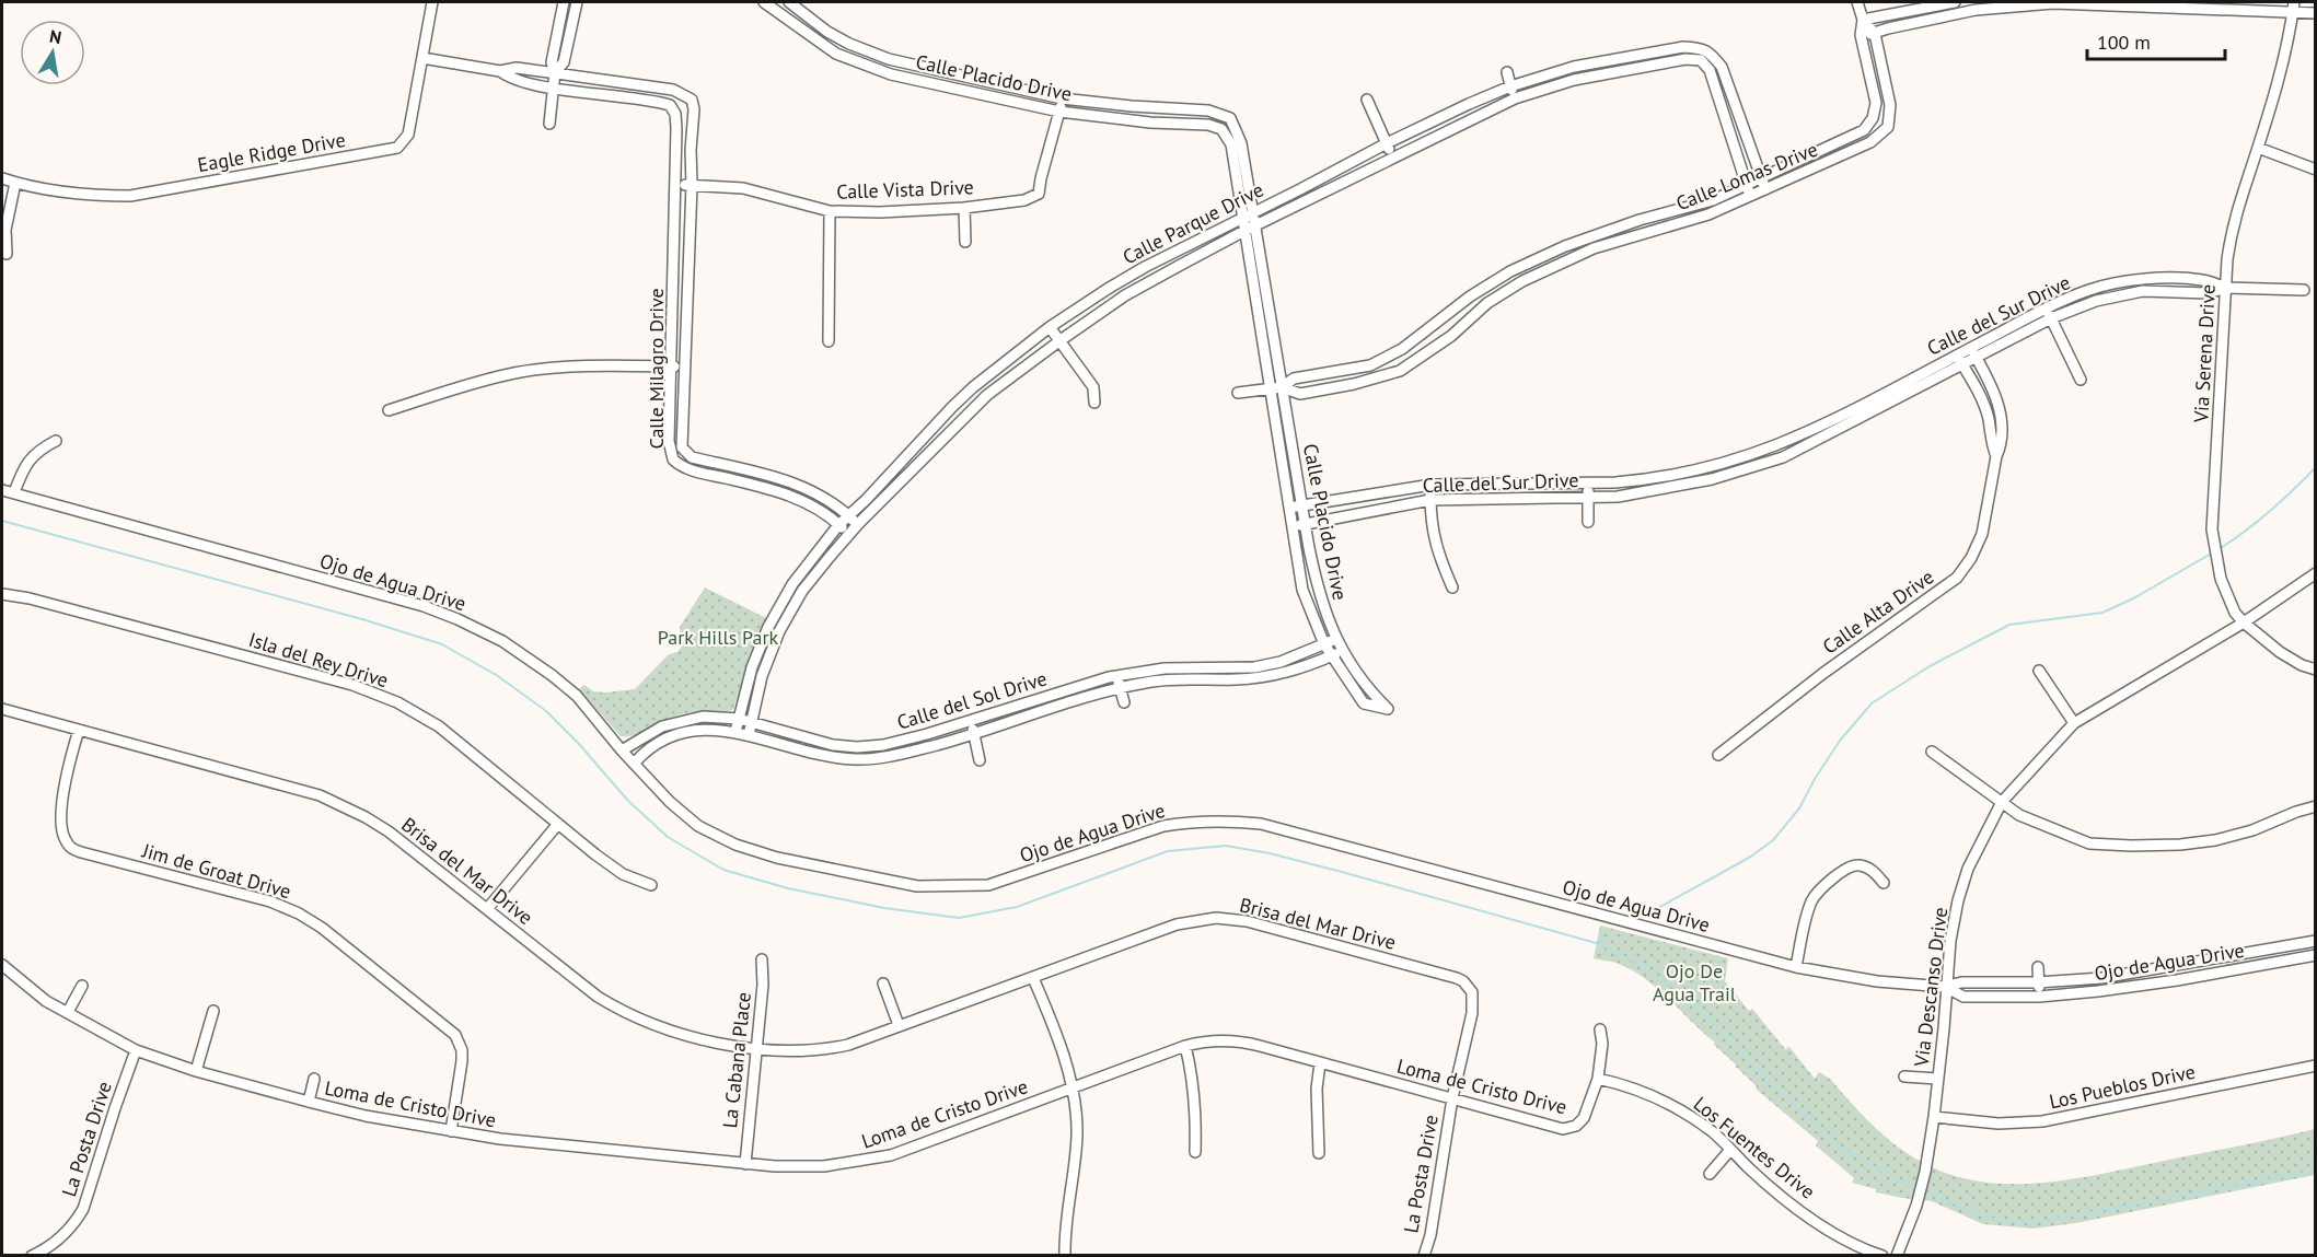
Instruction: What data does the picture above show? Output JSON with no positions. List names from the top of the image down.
{
  "streets": {
    "street": [
      "Calle Placido Drive",
      "Eagle Ridge Drive",
      "Calle Lomas Drive",
      "Calle Vista Drive",
      "Calle Parque Drive",
      "Calle del Sur Drive",
      "Via Serena Drive",
      "Calle Milagro Drive",
      "Ojo de Agua Drive",
      "Calle Alta Drive",
      "Isla del Rey Drive",
      "Calle del Sol Drive",
      "Jim de Groat Drive",
      "Brisa del Mar Drive",
      "Via Descanso Drive",
      "La Cabana Place",
      "Loma de Cristo Drive",
      "Los Pueblos Drive",
      "La Posta Drive",
      "Los Fuentes Drive"
    ]
  },
  "crossings": [
    ["Calle Placido Drive", "Calle Lomas Drive"],
    ["Calle Placido Drive", "Calle Vista Drive"],
    ["Calle Placido Drive", "Calle Parque Drive"],
    ["Calle Placido Drive", "Calle del Sur Drive"],
    ["Calle Placido Drive", "Calle del Sol Drive"],
    ["Calle Vista Drive", "Calle Milagro Drive"],
    ["Calle Parque Drive", "Calle Milagro Drive"],
    ["Calle Parque Drive", "Calle del Sol Drive"],
    ["Calle del Sur Drive", "Via Serena Drive"],
    ["Calle del Sur Drive", "Calle Alta Drive"],
    ["Via Serena Drive", "Via Descanso Drive"],
    ["Ojo de Agua Drive", "Calle del Sol Drive"],
    ["Ojo de Agua Drive", "Via Descanso Drive"],
    ["Jim de Groat Drive", "Brisa del Mar Drive"],
    ["Jim de Groat Drive", "Loma de Cristo Drive"],
    ["Brisa del Mar Drive", "La Cabana Place"],
    ["Brisa del Mar Drive", "Loma de Cristo Drive"],
    ["Brisa del Mar Drive", "La Posta Drive"],
    ["Via Descanso Drive", "Los Pueblos Drive"],
    ["La Cabana Place", "Loma de Cristo Drive"],
    ["Loma de Cristo Drive", "La Posta Drive"],
    ["Loma de Cristo Drive", "Los Fuentes Drive"]
  ],
  "parks": ["Park Hills Park", "Ojo De Agua Trail"],
  "scale_bar": "100 m",
  "north": "top"
}
